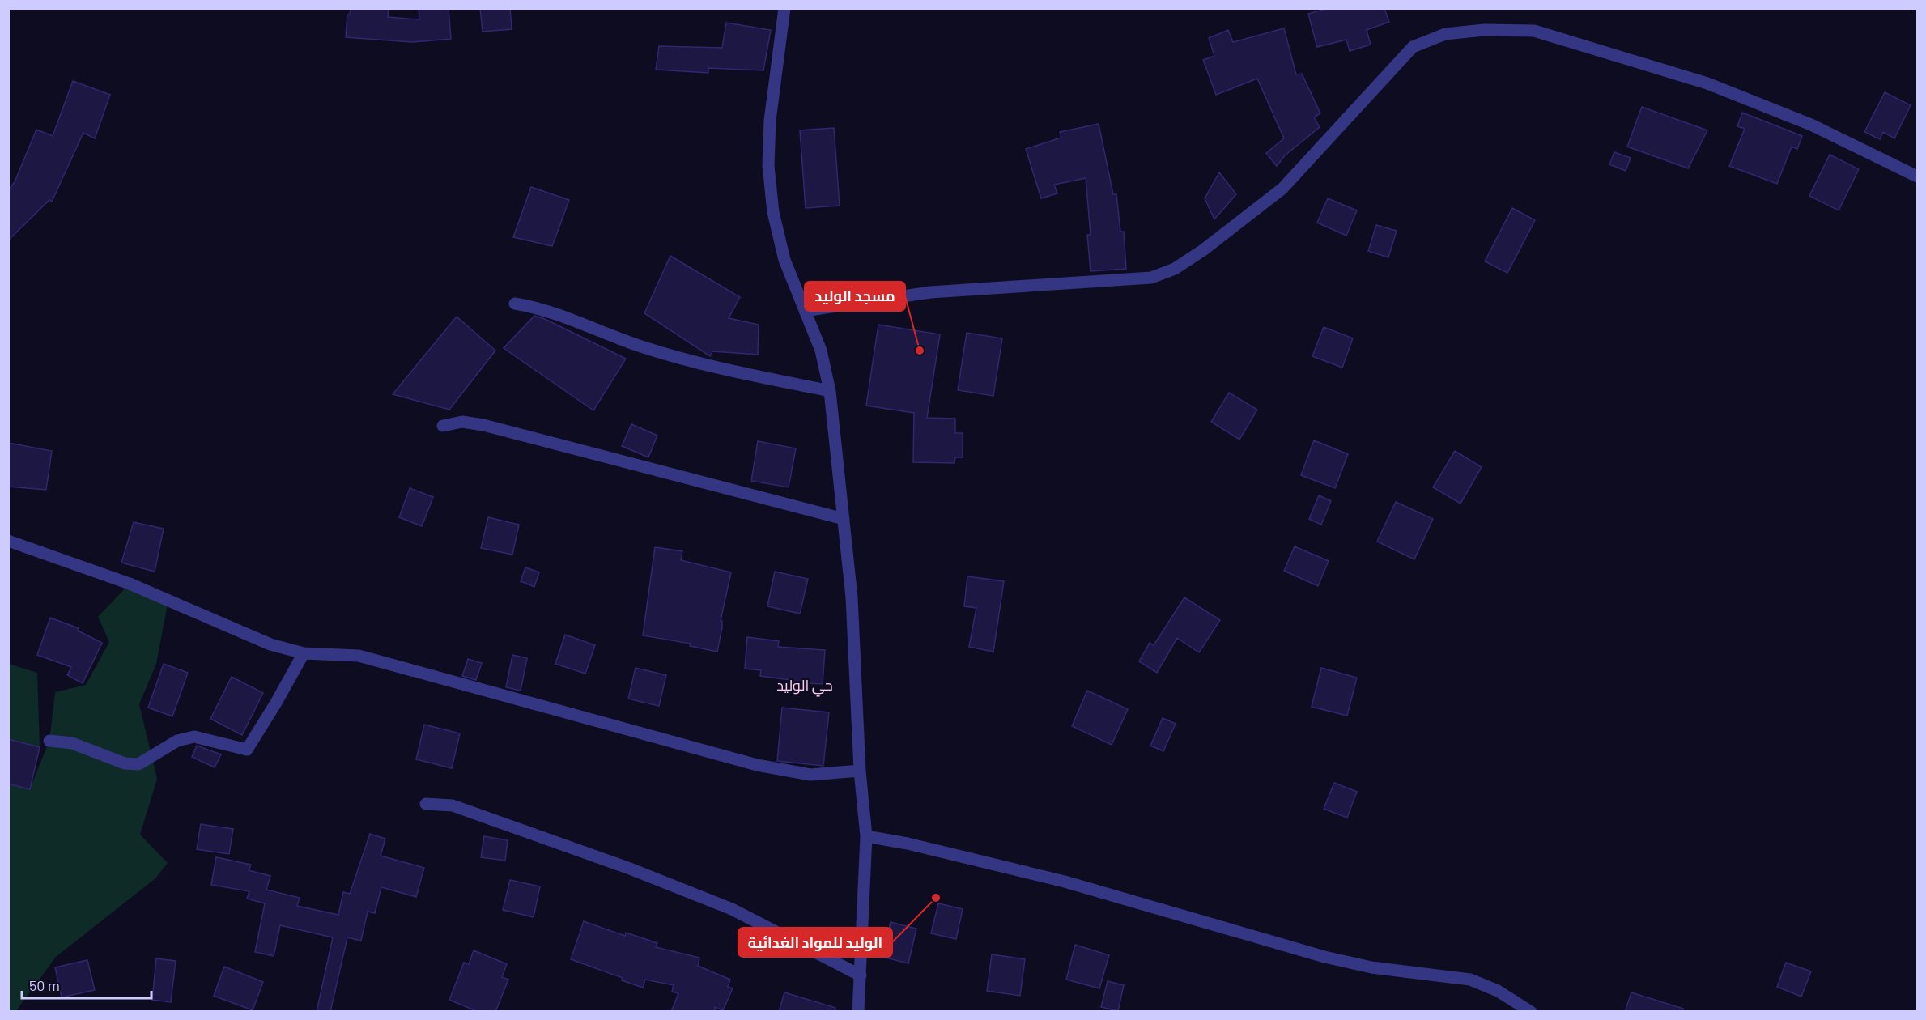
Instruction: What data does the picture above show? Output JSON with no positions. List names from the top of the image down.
{
  "districts": ["حي الوليد"],
  "places": ["مسجد الوليد", "الوليد للمواد الغدائية"],
  "scale_bar": "50 m"
}
